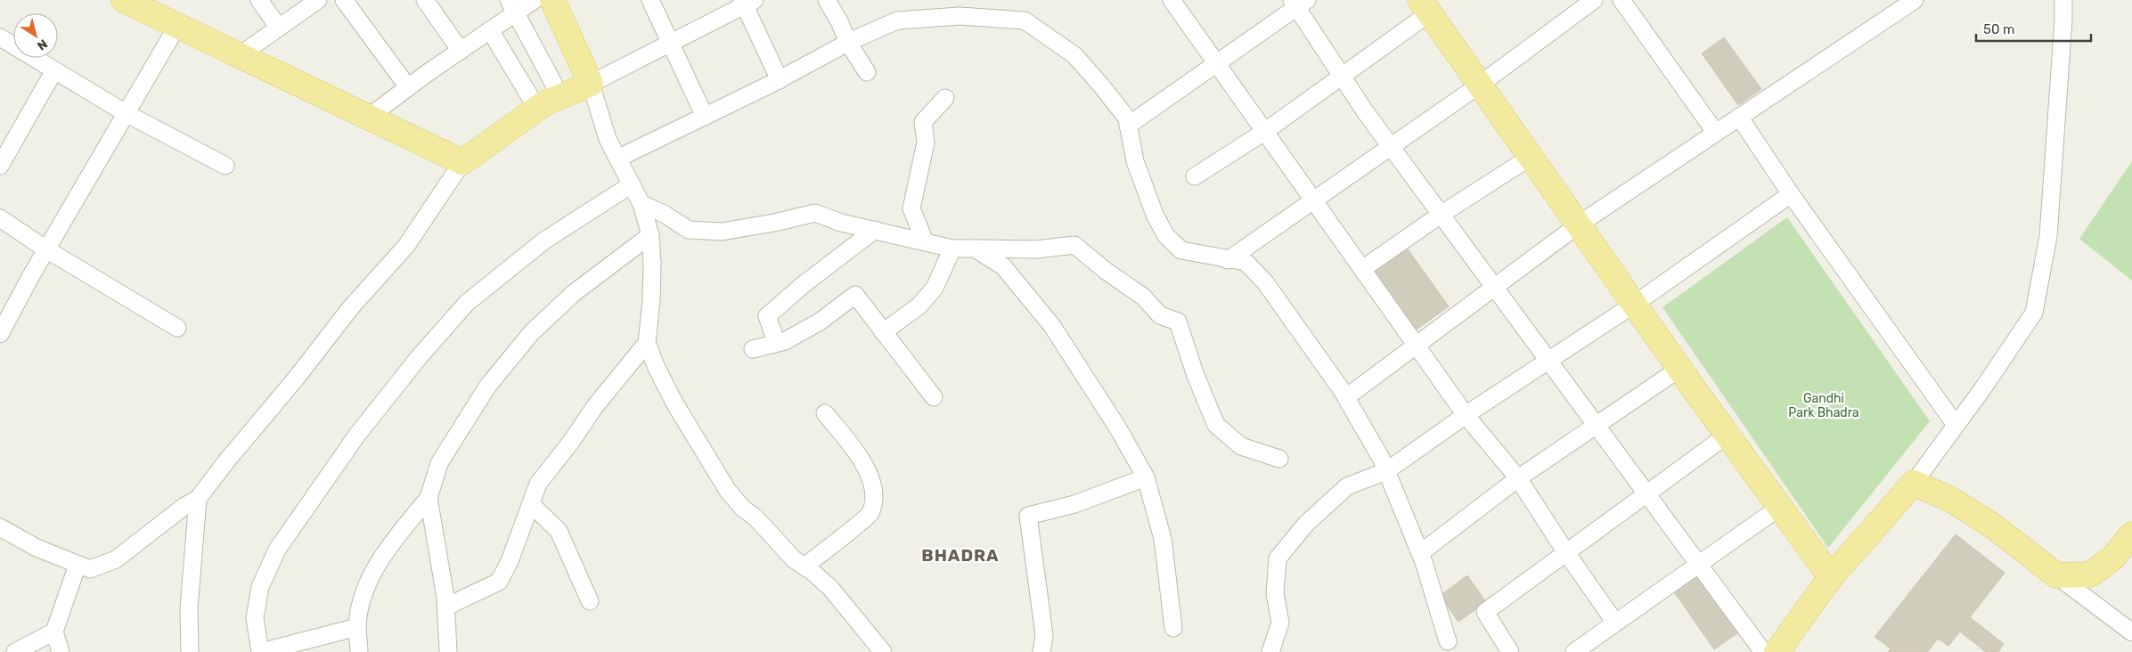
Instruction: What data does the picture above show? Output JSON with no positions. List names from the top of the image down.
{
  "districts": ["BHADRA"],
  "parks": ["Gandhi Park Bhadra"],
  "scale_bar": "50 m",
  "north": "bottom right"
}
